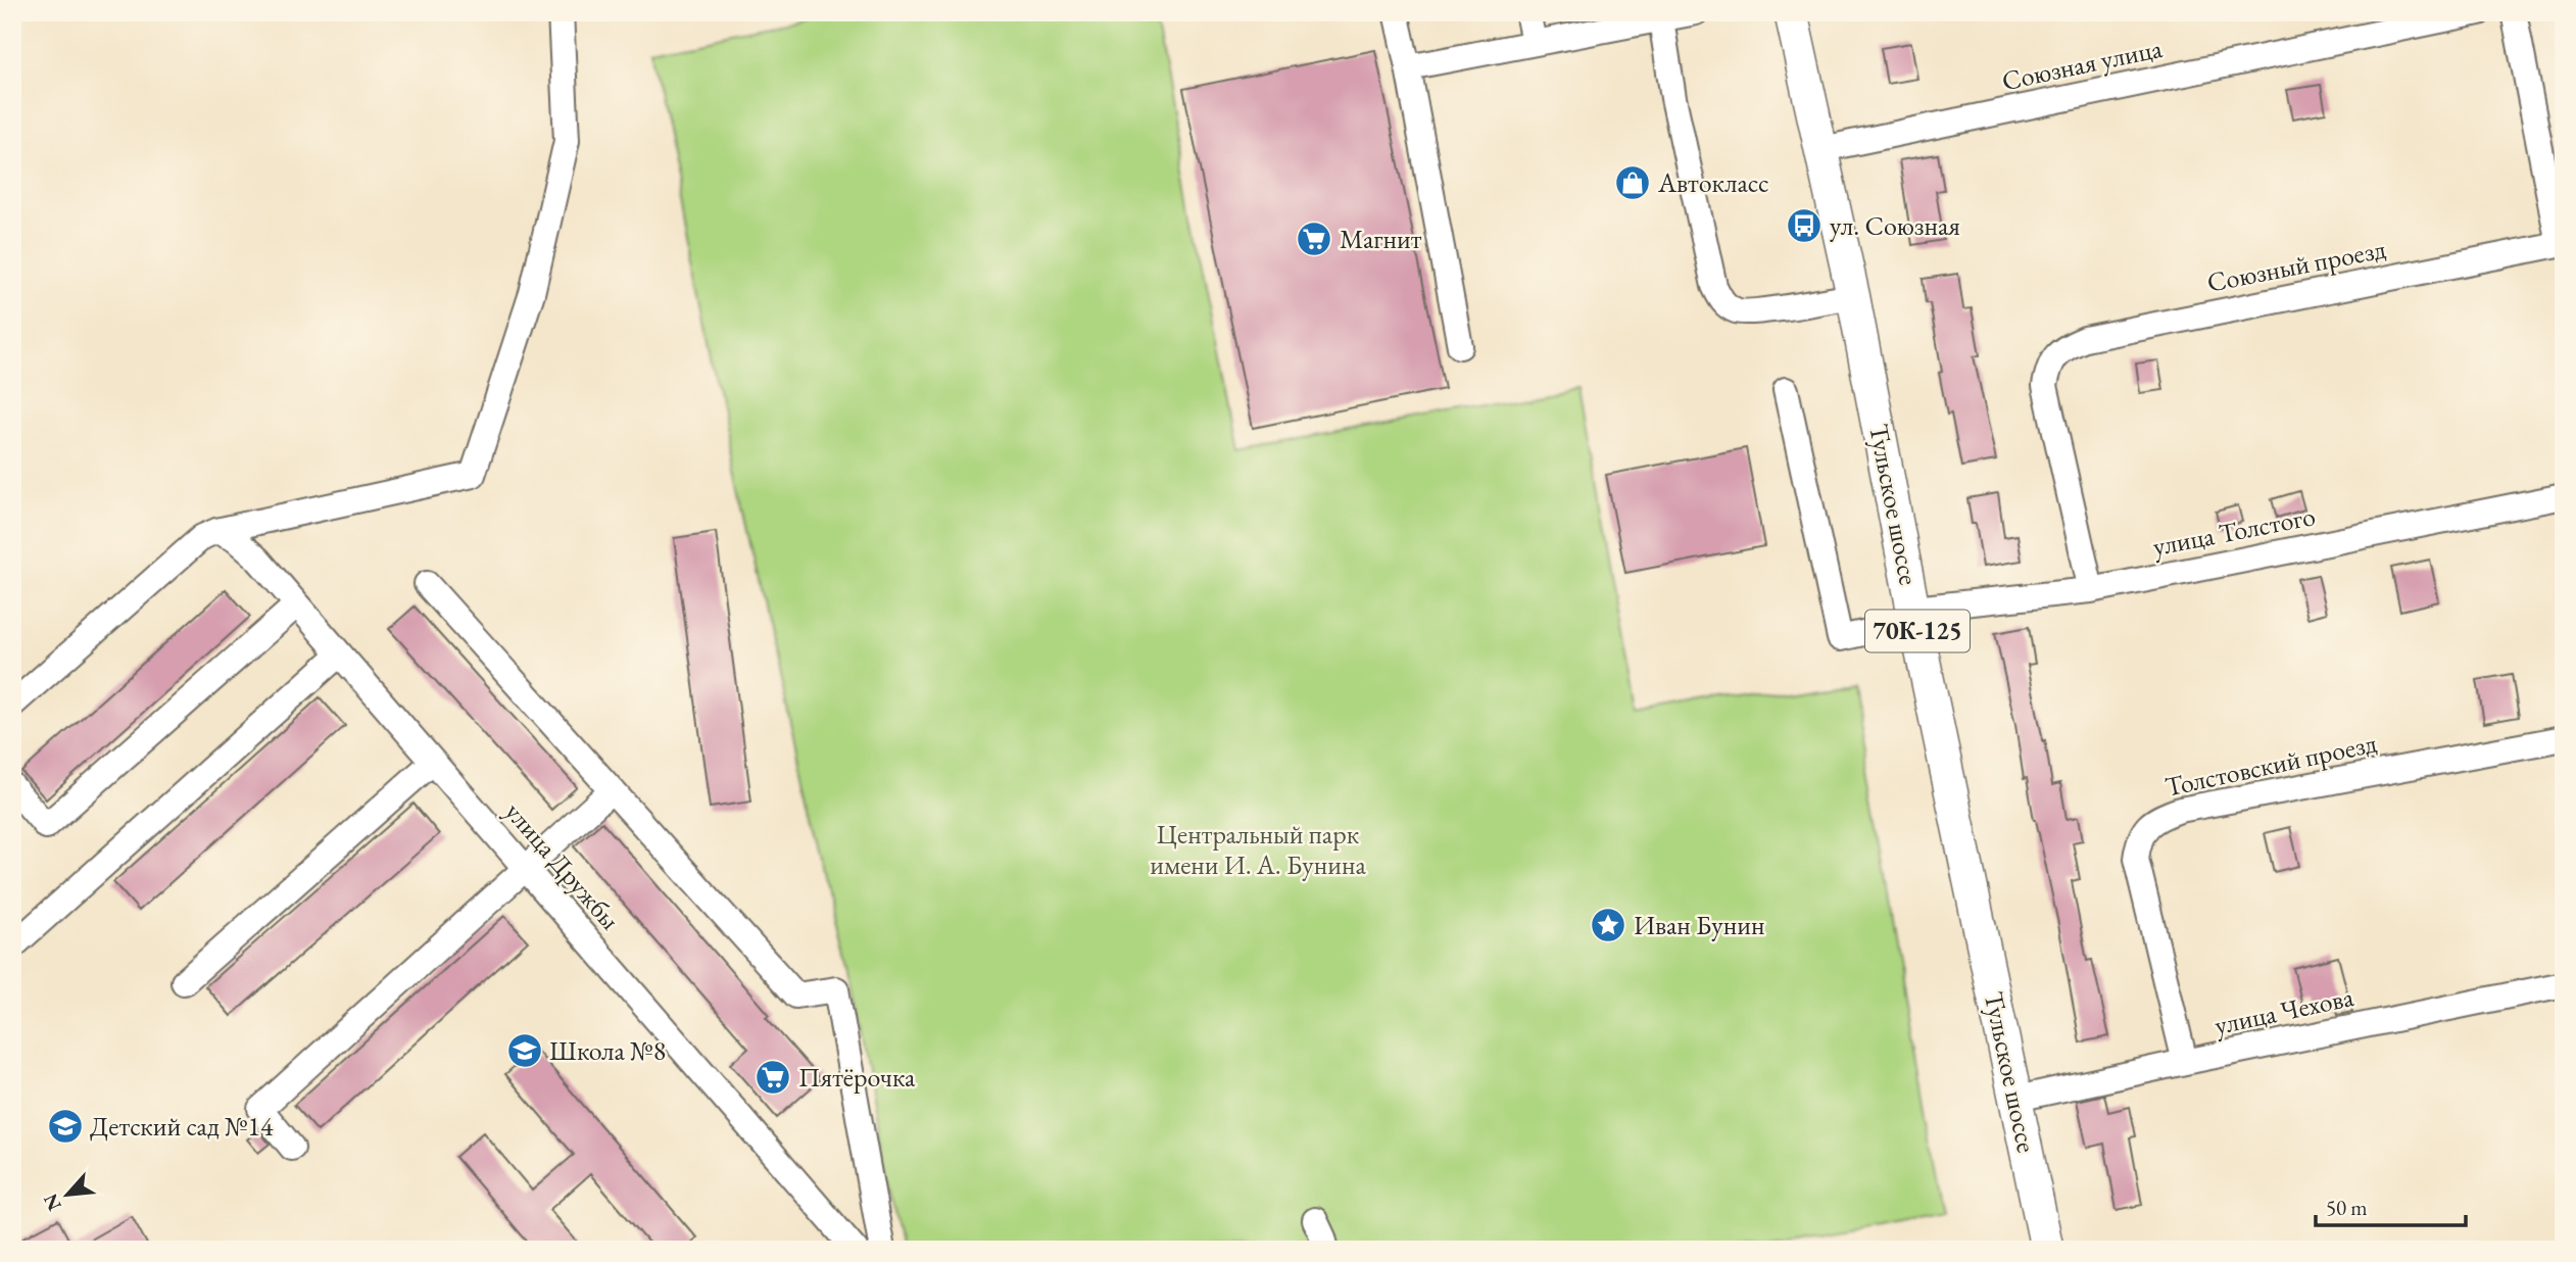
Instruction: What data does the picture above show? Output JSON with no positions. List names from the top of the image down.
{
  "streets": {
    "main road": ["Тульское шоссе", "70К-125"],
    "street": [
      "Союзная улица",
      "Союзный проезд",
      "улица Толстого",
      "Толстовский проезд",
      "улица Дружбы",
      "улица Чехова"
    ]
  },
  "crossings": [
    ["Союзная улица", "Тульское шоссе"],
    ["Союзный проезд", "улица Толстого"],
    ["Тульское шоссе", "улица Толстого"],
    ["Тульское шоссе", "улица Чехова"],
    ["Толстовский проезд", "улица Чехова"]
  ],
  "parks": ["Центральный парк имени И. А. Бунина"],
  "places": {
    "shop": ["Автокласс"],
    "bus stop": ["ул. Союзная"],
    "supermarket": ["Магнит", "Пятёрочка"],
    "place": ["Иван Бунин"],
    "school or university": ["Школа №8", "Детский сад №14"]
  },
  "scale_bar": "50 m",
  "north": "bottom left"
}
